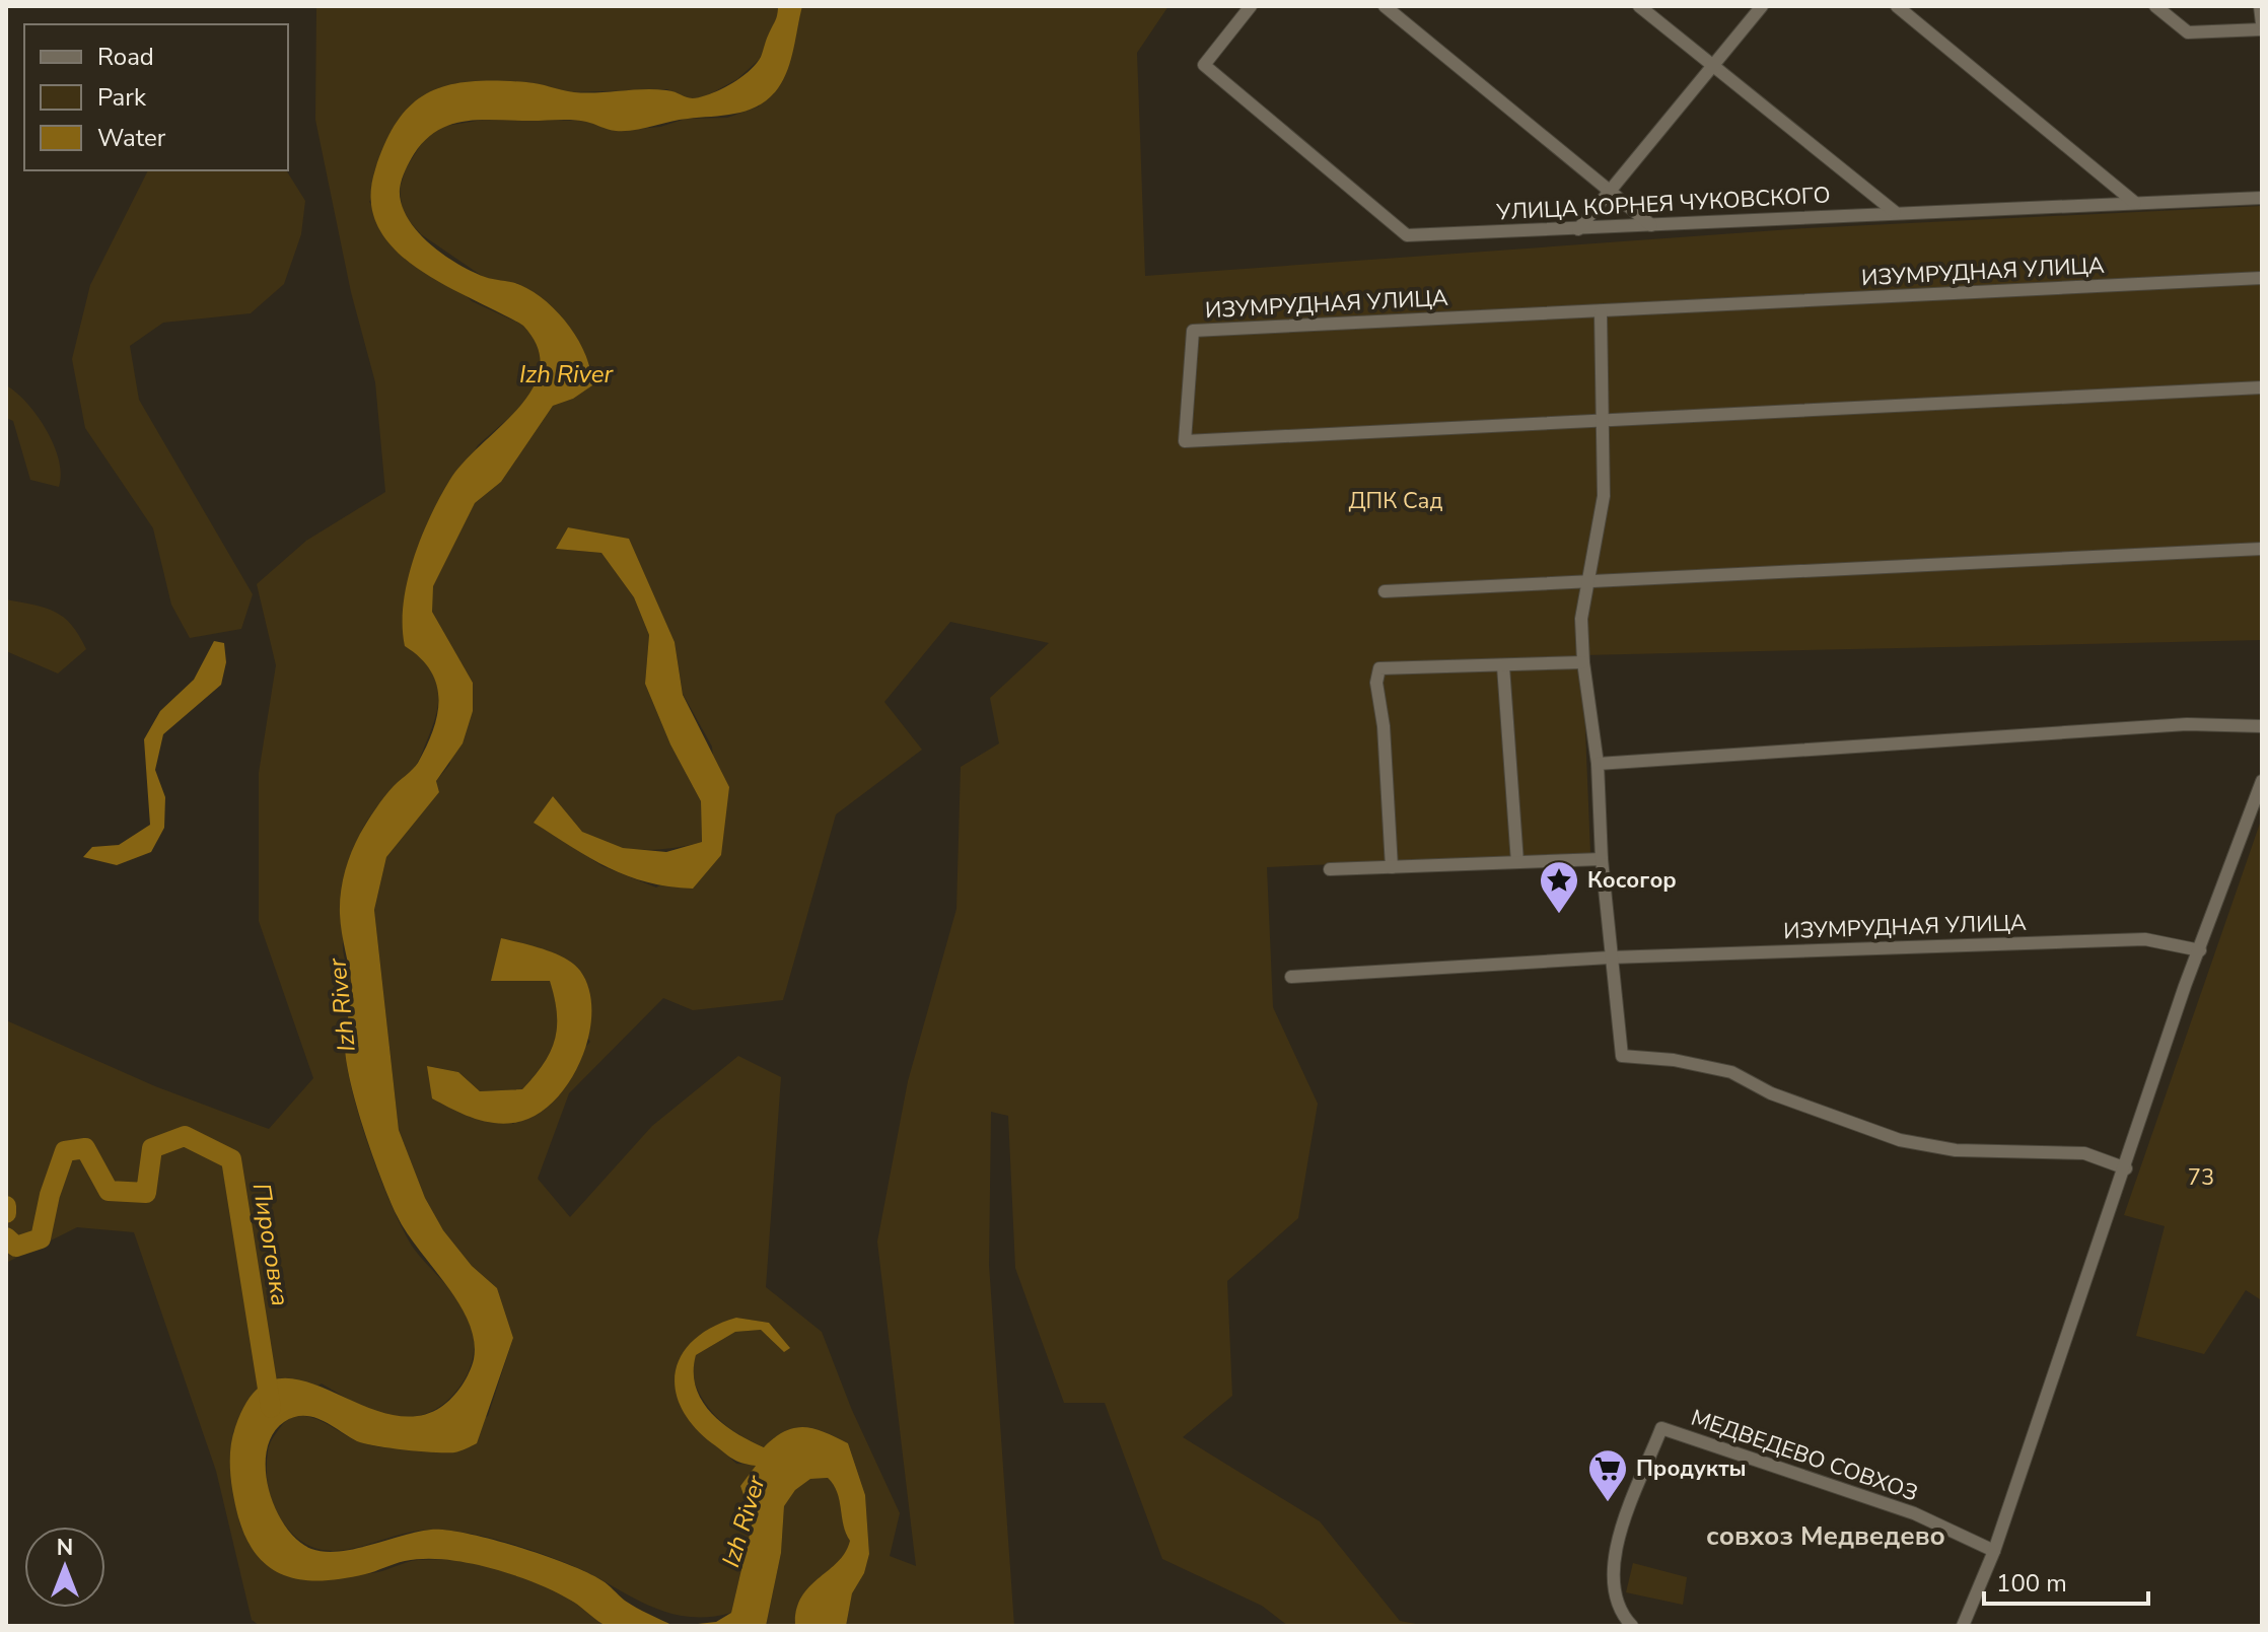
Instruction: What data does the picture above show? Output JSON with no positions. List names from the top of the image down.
{
  "streets": {
    "street": ["УЛИЦА КОРНЕЯ ЧУКОВСКОГО", "ИЗУМРУДНАЯ УЛИЦА", "МЕДВЕДЕВО СОВХОЗ"]
  },
  "districts": ["совхоз Медведево"],
  "water": ["Izh River", "Пироговка"],
  "parks": ["ДПК Сад", "73"],
  "places": {
    "place": ["Косогор"],
    "supermarket": ["Продукты"]
  },
  "legend": ["Road", "Park", "Water"],
  "scale_bar": "100 m",
  "north": "top"
}
